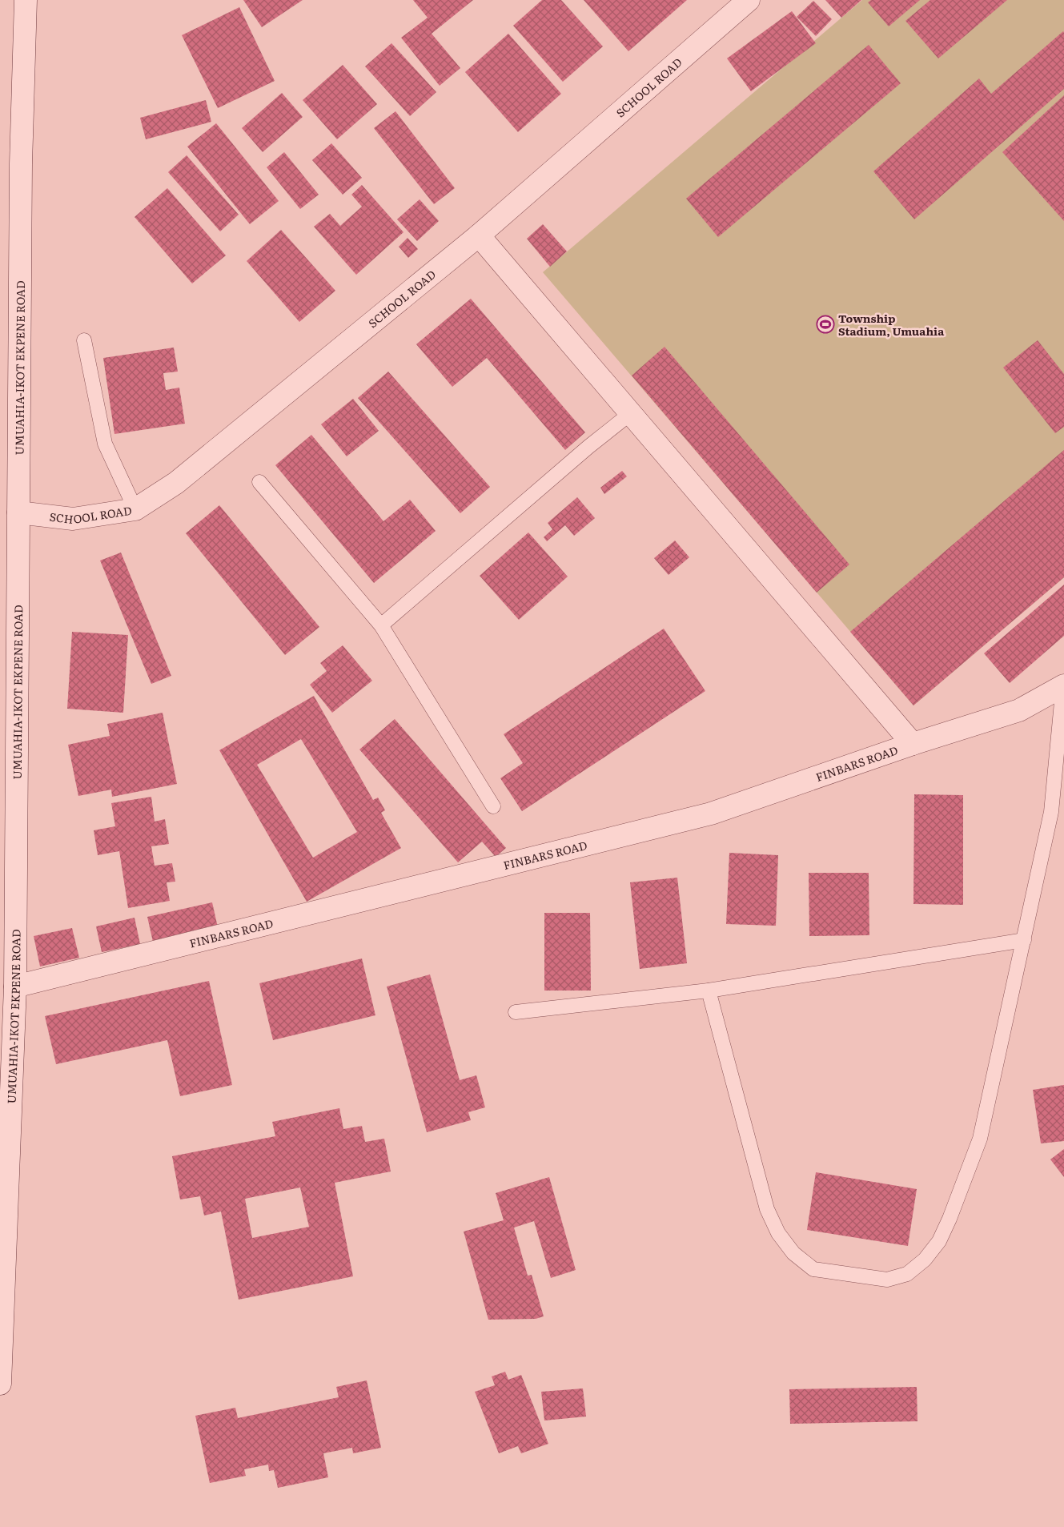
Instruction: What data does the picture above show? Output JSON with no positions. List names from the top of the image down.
{
  "streets": {
    "street": ["SCHOOL ROAD", "UMUAHIA-IKOT EKPENE ROAD", "FINBARS ROAD"]
  },
  "crossings": [
    ["SCHOOL ROAD", "UMUAHIA-IKOT EKPENE ROAD"],
    ["UMUAHIA-IKOT EKPENE ROAD", "FINBARS ROAD"]
  ],
  "places": {
    "sports": ["Township Stadium, Umuahia"]
  }
}
